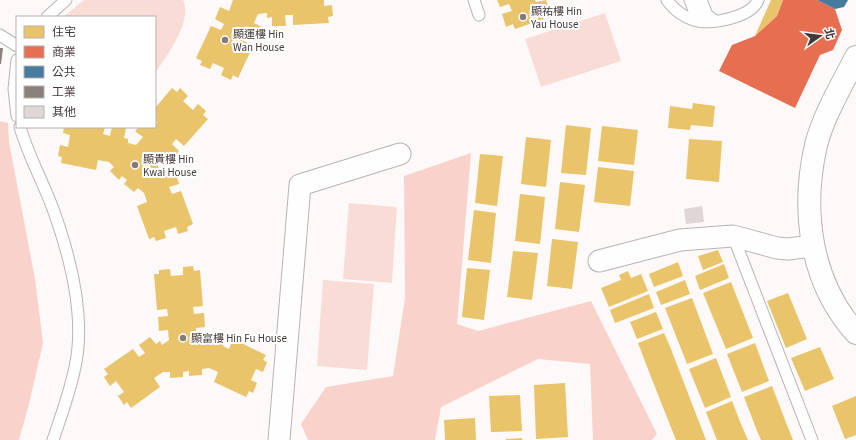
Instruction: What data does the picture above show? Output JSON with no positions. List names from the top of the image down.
{
  "places": [
    "顯祐樓 Hin Yau House",
    "顯運樓 Hin Wan House",
    "顯貴樓 Hin Kwai House",
    "顯富樓 Hin Fu House"
  ],
  "legend": [
    "住宅",
    "商業",
    "公共",
    "工業",
    "其他"
  ],
  "north": "right"
}
